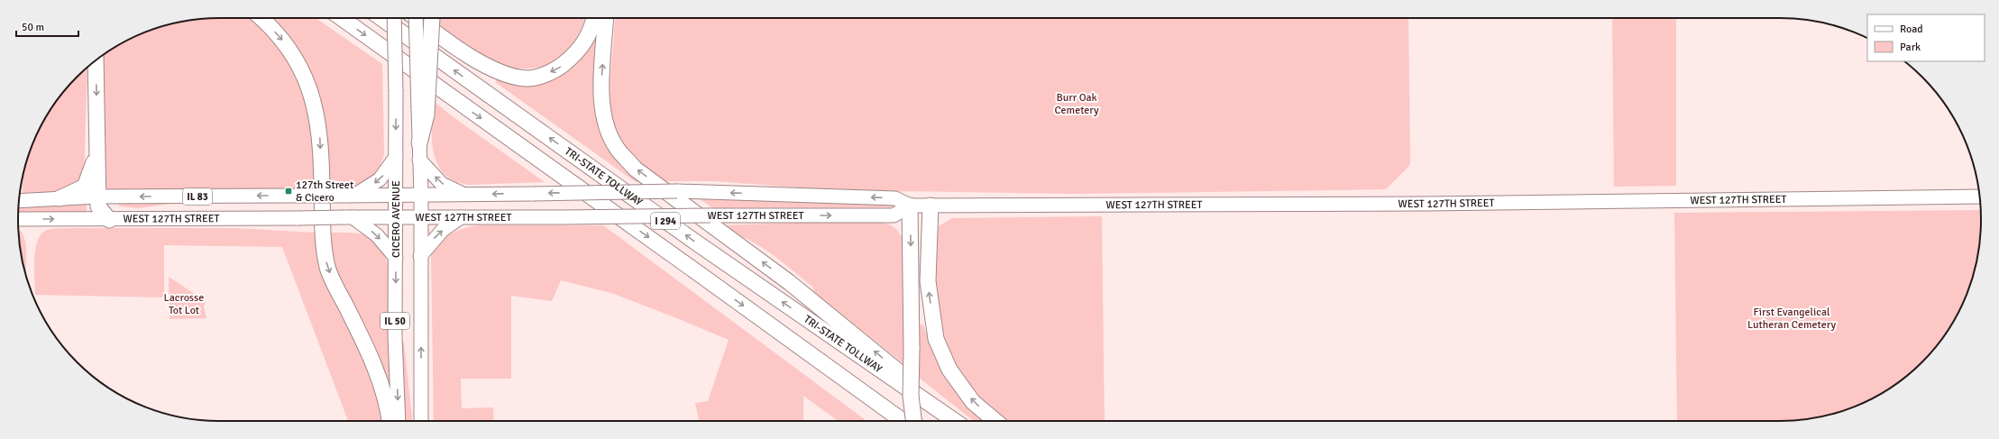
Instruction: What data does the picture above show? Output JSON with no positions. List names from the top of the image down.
{
  "streets": {
    "highway": ["TRI-STATE TOLLWAY", "I 294"],
    "main road": [
      "IL 83",
      "WEST 127TH STREET",
      "CICERO AVENUE",
      "IL 50"
    ]
  },
  "crossings": [
    ["WEST 127TH STREET", "CICERO AVENUE"],
    ["WEST 127TH STREET", "IL 50"]
  ],
  "parks": ["Burr Oak Cemetery", "Lacrosse Tot Lot", "First Evangelical Lutheran Cemetery"],
  "places": {
    "transit": ["127th Street & Cicero"]
  },
  "legend": ["Road", "Park"],
  "scale_bar": "50 m"
}
